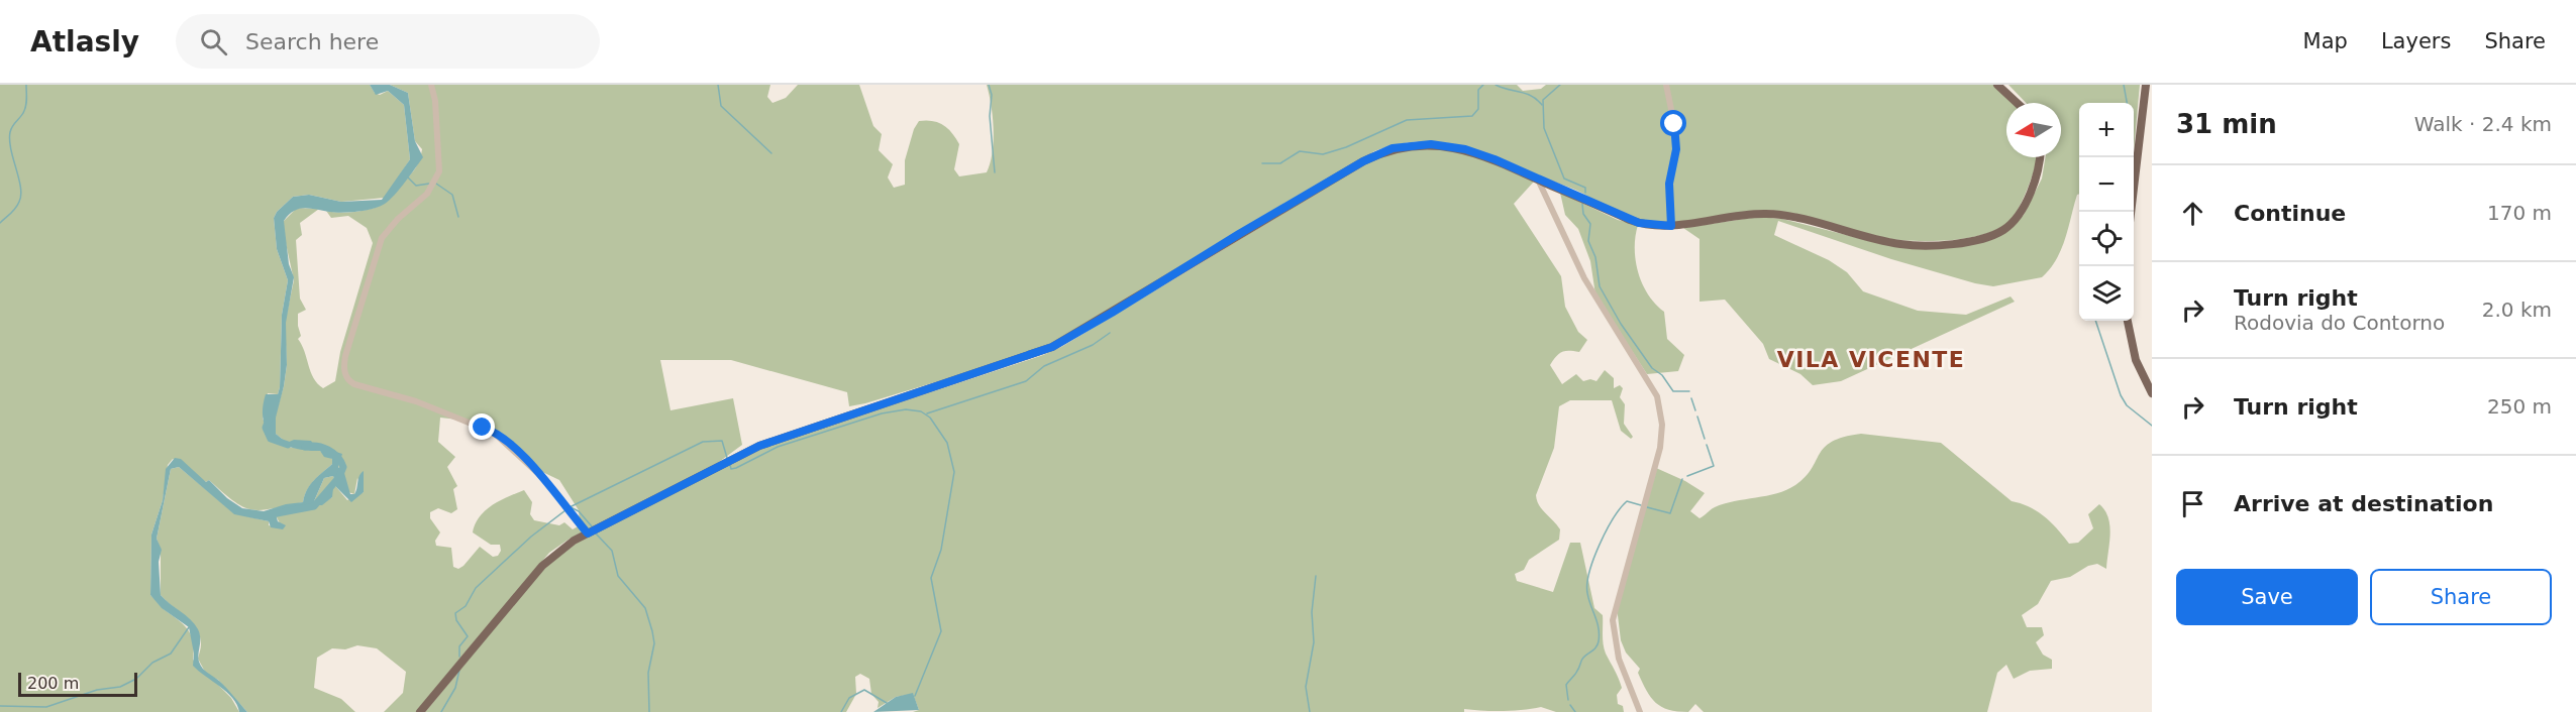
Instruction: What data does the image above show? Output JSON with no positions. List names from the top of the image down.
{
  "districts": ["VILA VICENTE"],
  "scale_bar": "200 m",
  "north": "left",
  "page": {
    "header": "Atlasly",
    "search": "Search here",
    "nav": ["Map", "Layers", "Share"],
    "heading": ["31 min", "Walk · 2.4 km"],
    "map_buttons": ["+", "−"],
    "list": [
      ["Continue", "170 m"],
      ["Turn right", "Rodovia do Contorno", "2.0 km"],
      ["Turn right", "250 m"],
      "Arrive at destination"
    ],
    "buttons": ["Save", "Share"],
    "scale": "200 m"
  }
}
